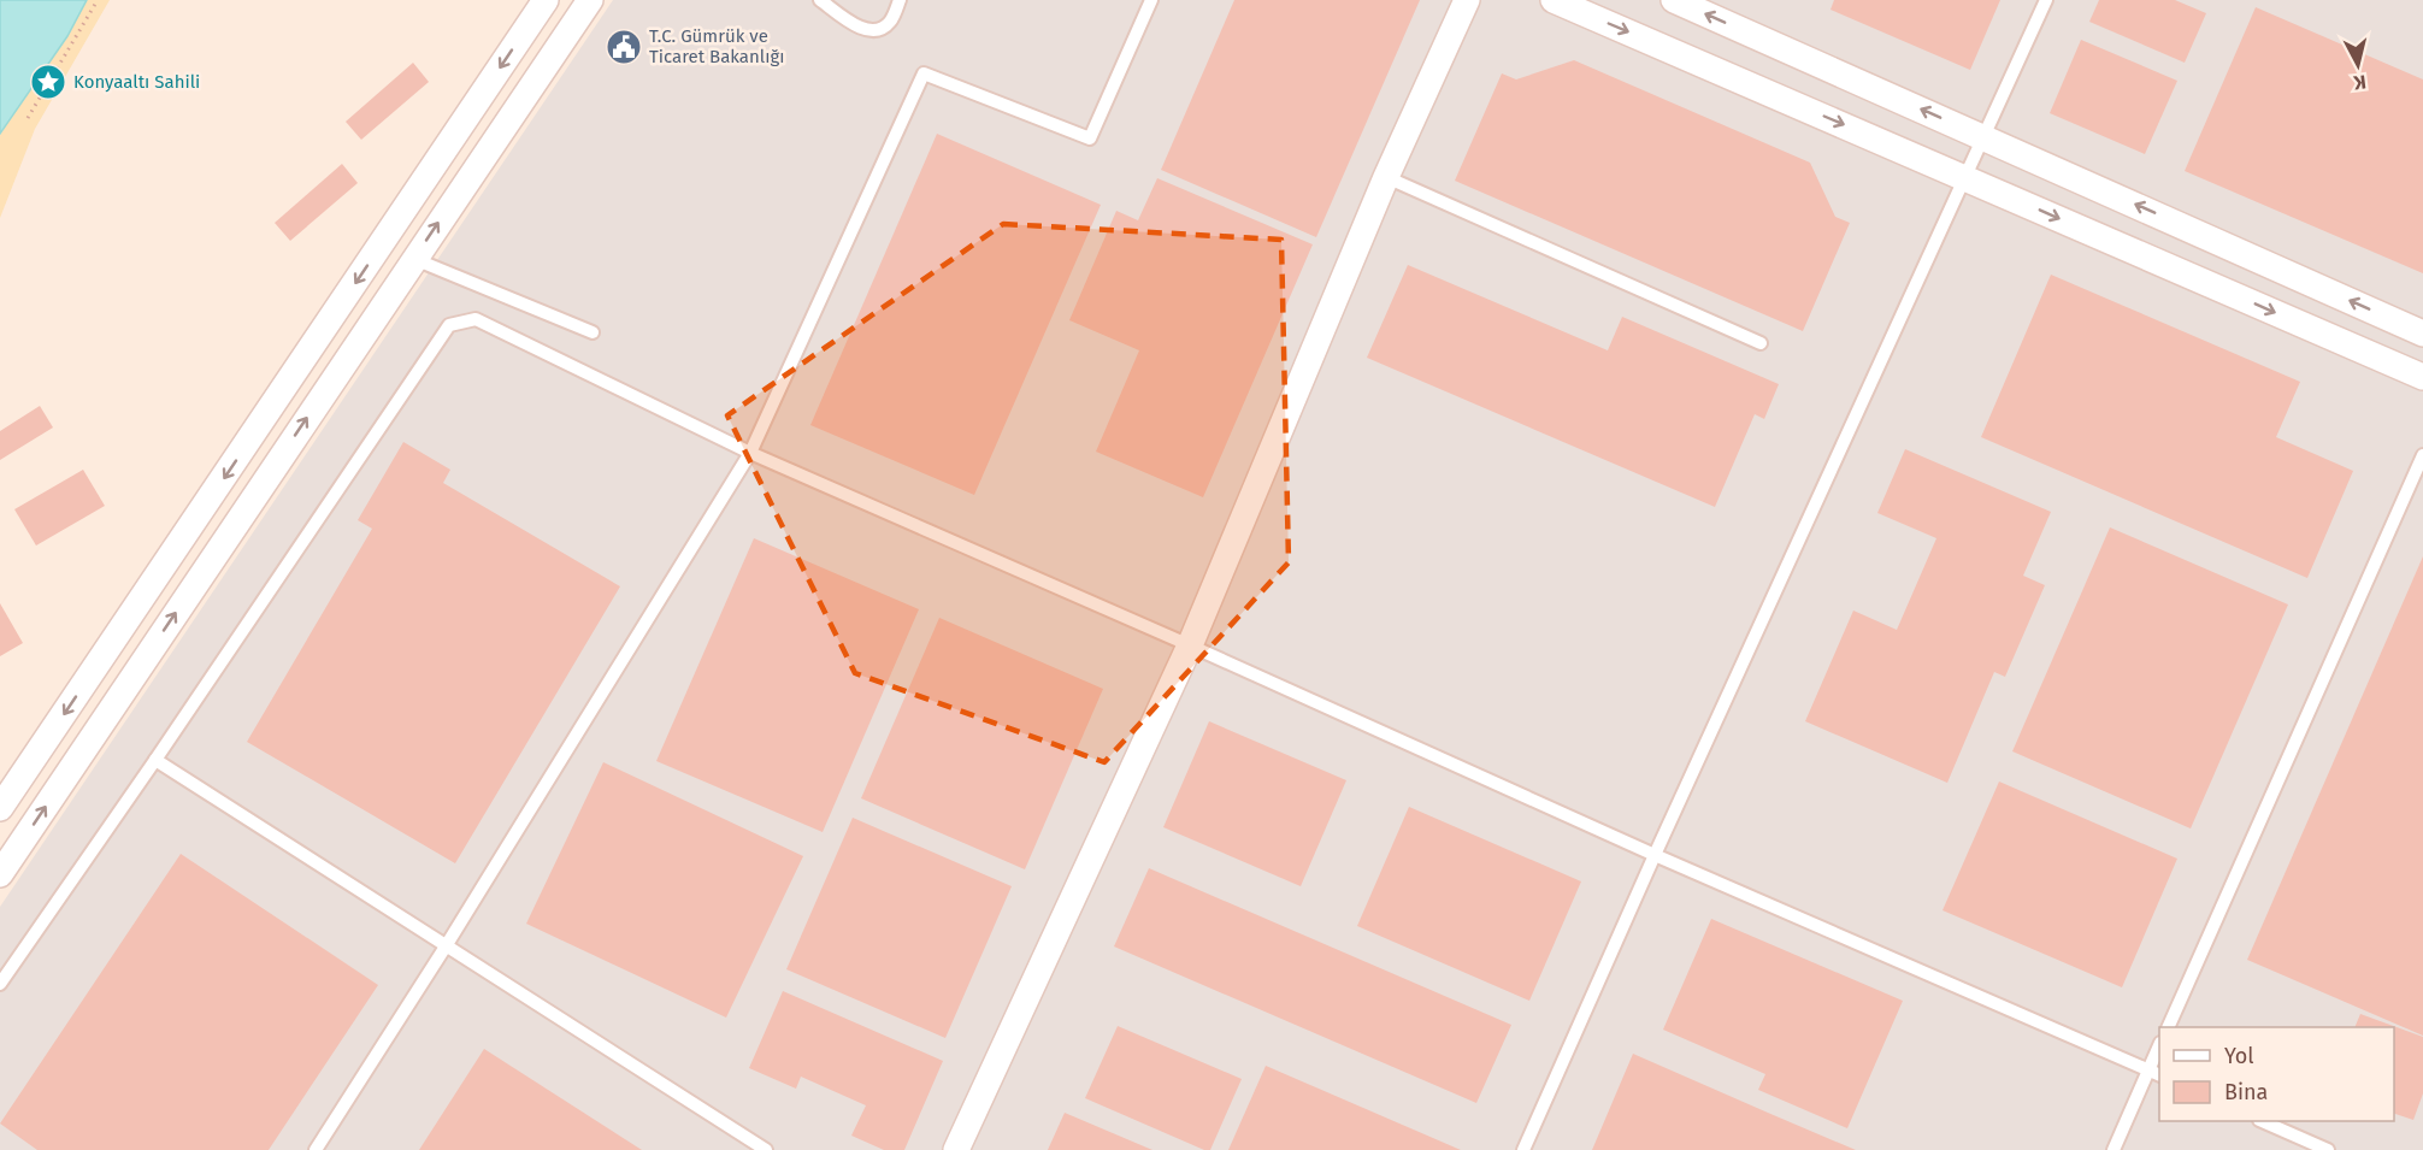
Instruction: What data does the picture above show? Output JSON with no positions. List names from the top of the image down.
{
  "places": {
    "public building": ["T.C. Gümrük ve Ticaret Bakanlığı"],
    "place": ["Konyaaltı Sahili"]
  },
  "legend": ["Yol", "Bina"],
  "north": "bottom"
}
